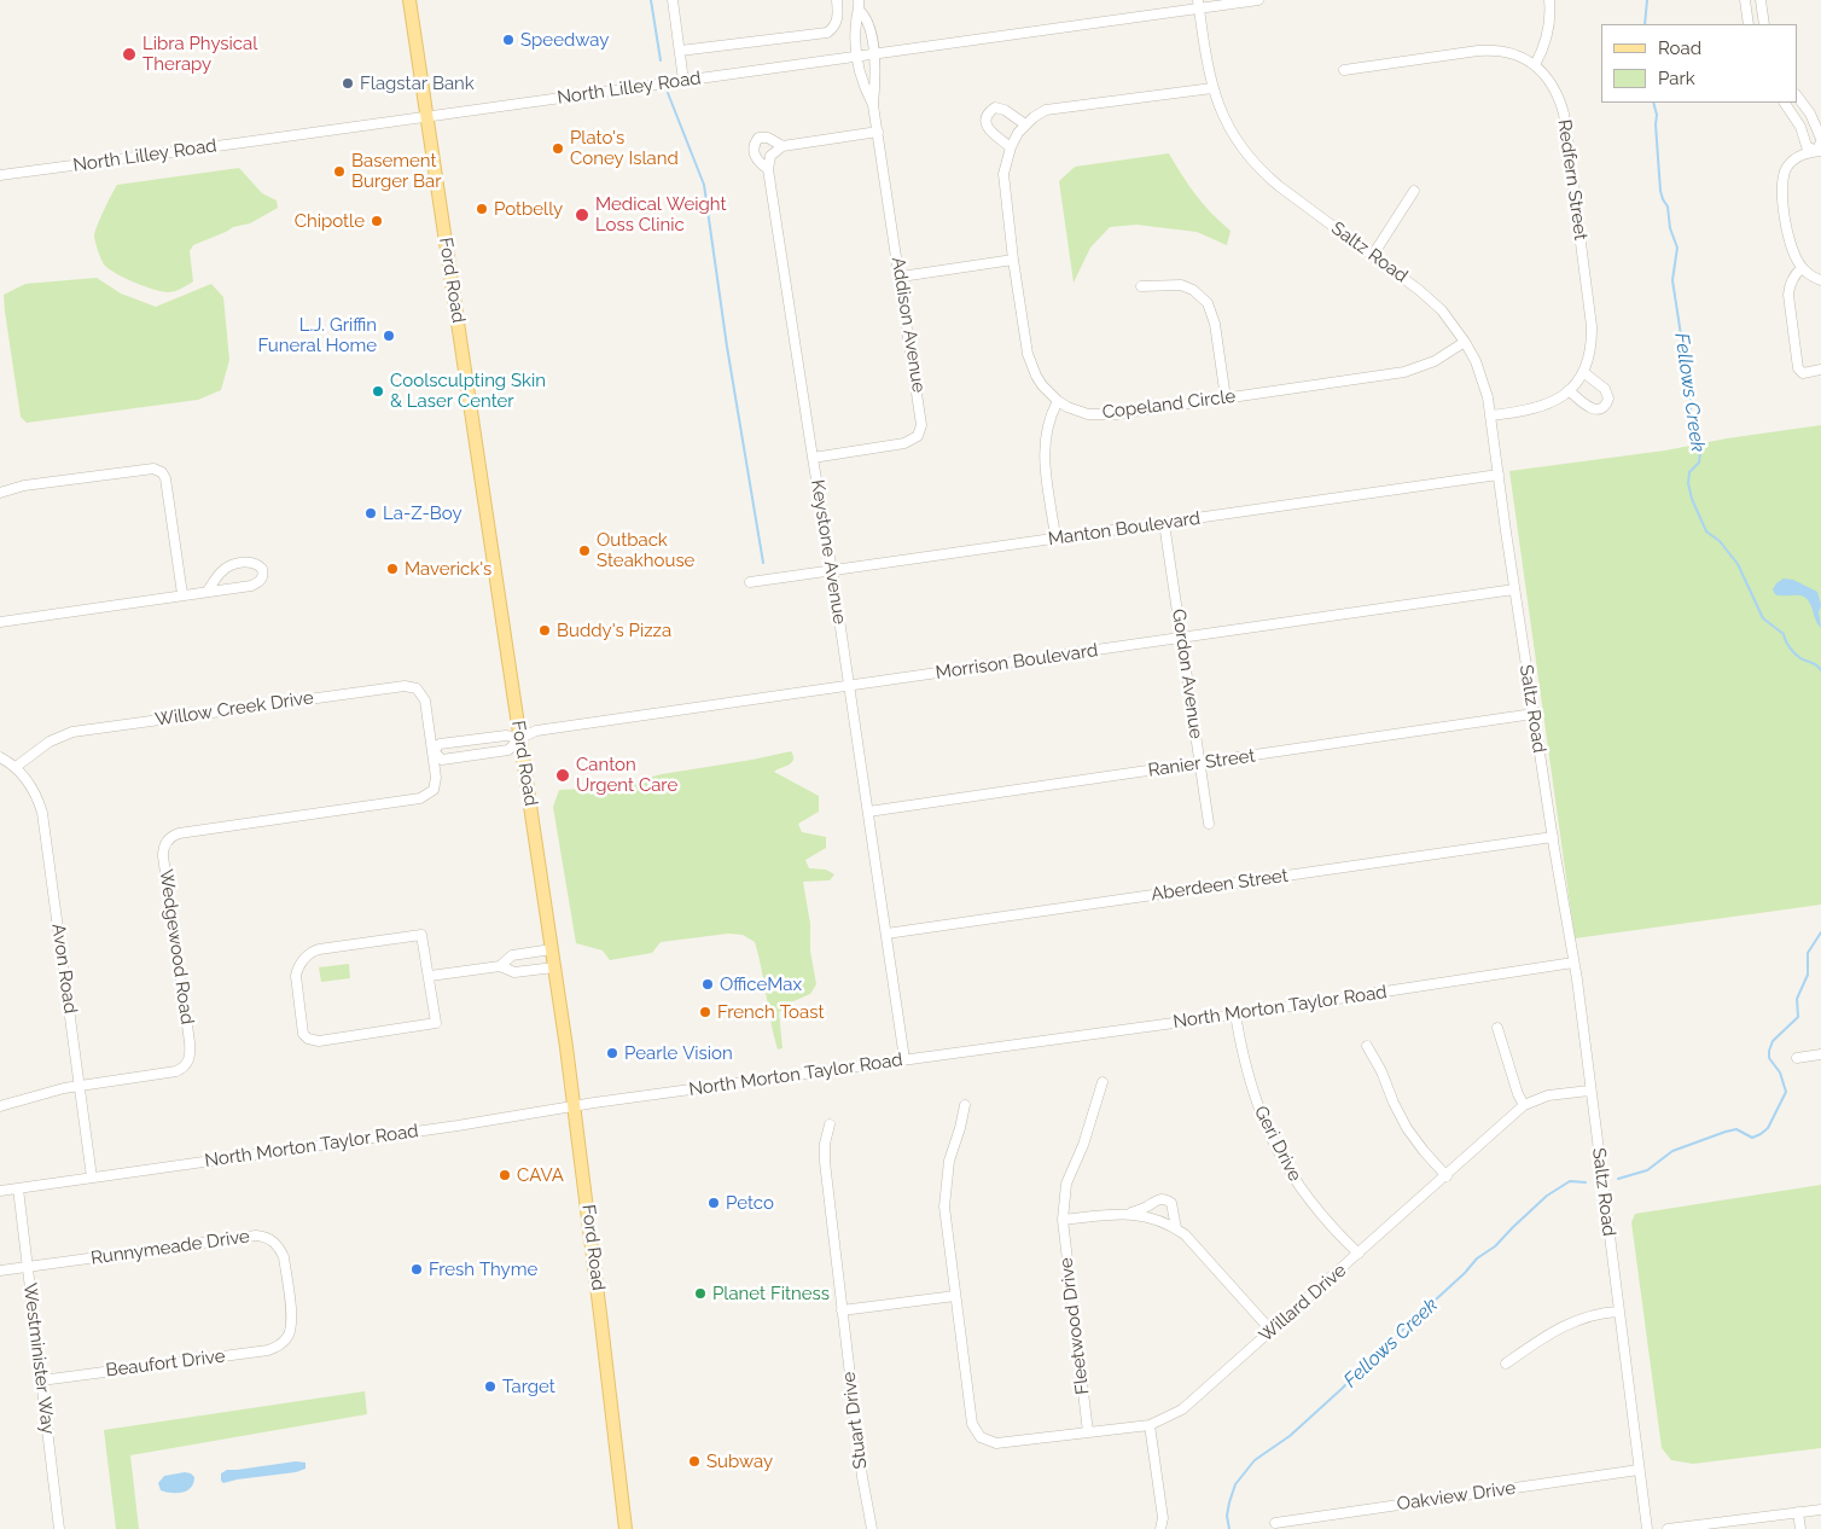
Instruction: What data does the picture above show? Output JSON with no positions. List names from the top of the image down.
{
  "streets": {
    "main road": ["Ford Road"],
    "street": [
      "North Lilley Road",
      "Redfern Street",
      "Saltz Road",
      "Addison Avenue",
      "Copeland Circle",
      "Manton Boulevard",
      "Keystone Avenue",
      "Morrison Boulevard",
      "Gordon Avenue",
      "Willow Creek Drive",
      "Ranier Street",
      "Aberdeen Street",
      "Wedgewood Road",
      "Avon Road",
      "North Morton Taylor Road",
      "Geri Drive",
      "Runnymeade Drive",
      "Willard Drive",
      "Fleetwood Drive",
      "Westminister Way",
      "Beaufort Drive",
      "Stuart Drive",
      "Oakview Drive"
    ]
  },
  "crossings": [
    ["North Lilley Road", "Saltz Road"],
    ["North Lilley Road", "Ford Road"],
    ["North Lilley Road", "Addison Avenue"],
    ["Redfern Street", "Saltz Road"],
    ["Saltz Road", "Copeland Circle"],
    ["Saltz Road", "Manton Boulevard"],
    ["Saltz Road", "Morrison Boulevard"],
    ["Saltz Road", "Ranier Street"],
    ["Saltz Road", "Aberdeen Street"],
    ["Saltz Road", "North Morton Taylor Road"],
    ["Saltz Road", "Willard Drive"],
    ["Saltz Road", "Oakview Drive"],
    ["Ford Road", "Morrison Boulevard"],
    ["Ford Road", "North Morton Taylor Road"],
    ["Addison Avenue", "Keystone Avenue"],
    ["Manton Boulevard", "Keystone Avenue"],
    ["Manton Boulevard", "Gordon Avenue"],
    ["Keystone Avenue", "Morrison Boulevard"],
    ["Keystone Avenue", "Ranier Street"],
    ["Keystone Avenue", "Aberdeen Street"],
    ["Keystone Avenue", "North Morton Taylor Road"],
    ["Morrison Boulevard", "Gordon Avenue"],
    ["Gordon Avenue", "Ranier Street"],
    ["Willow Creek Drive", "Wedgewood Road"],
    ["Willow Creek Drive", "Avon Road"],
    ["Wedgewood Road", "Avon Road"],
    ["Avon Road", "North Morton Taylor Road"],
    ["North Morton Taylor Road", "Geri Drive"],
    ["North Morton Taylor Road", "Westminister Way"],
    ["Geri Drive", "Willard Drive"],
    ["Runnymeade Drive", "Westminister Way"],
    ["Runnymeade Drive", "Beaufort Drive"],
    ["Willard Drive", "Fleetwood Drive"],
    ["Westminister Way", "Beaufort Drive"]
  ],
  "water": ["Fellows Creek"],
  "places": [
    "Speedway",
    "Libra Physical Therapy",
    "Flagstar Bank",
    "Plato's Coney Island",
    "Basement Burger Bar",
    "Potbelly",
    "Medical Weight Loss Clinic",
    "Chipotle",
    "L.J. Griffin Funeral Home",
    "Coolsculpting Skin & Laser Center",
    "La-Z-Boy",
    "Outback Steakhouse",
    "Maverick's",
    "Buddy's Pizza",
    "Canton Urgent Care",
    "OfficeMax",
    "French Toast",
    "Pearle Vision",
    "CAVA",
    "Petco",
    "Fresh Thyme",
    "Planet Fitness",
    "Target",
    "Subway"
  ],
  "legend": ["Road", "Park"]
}
